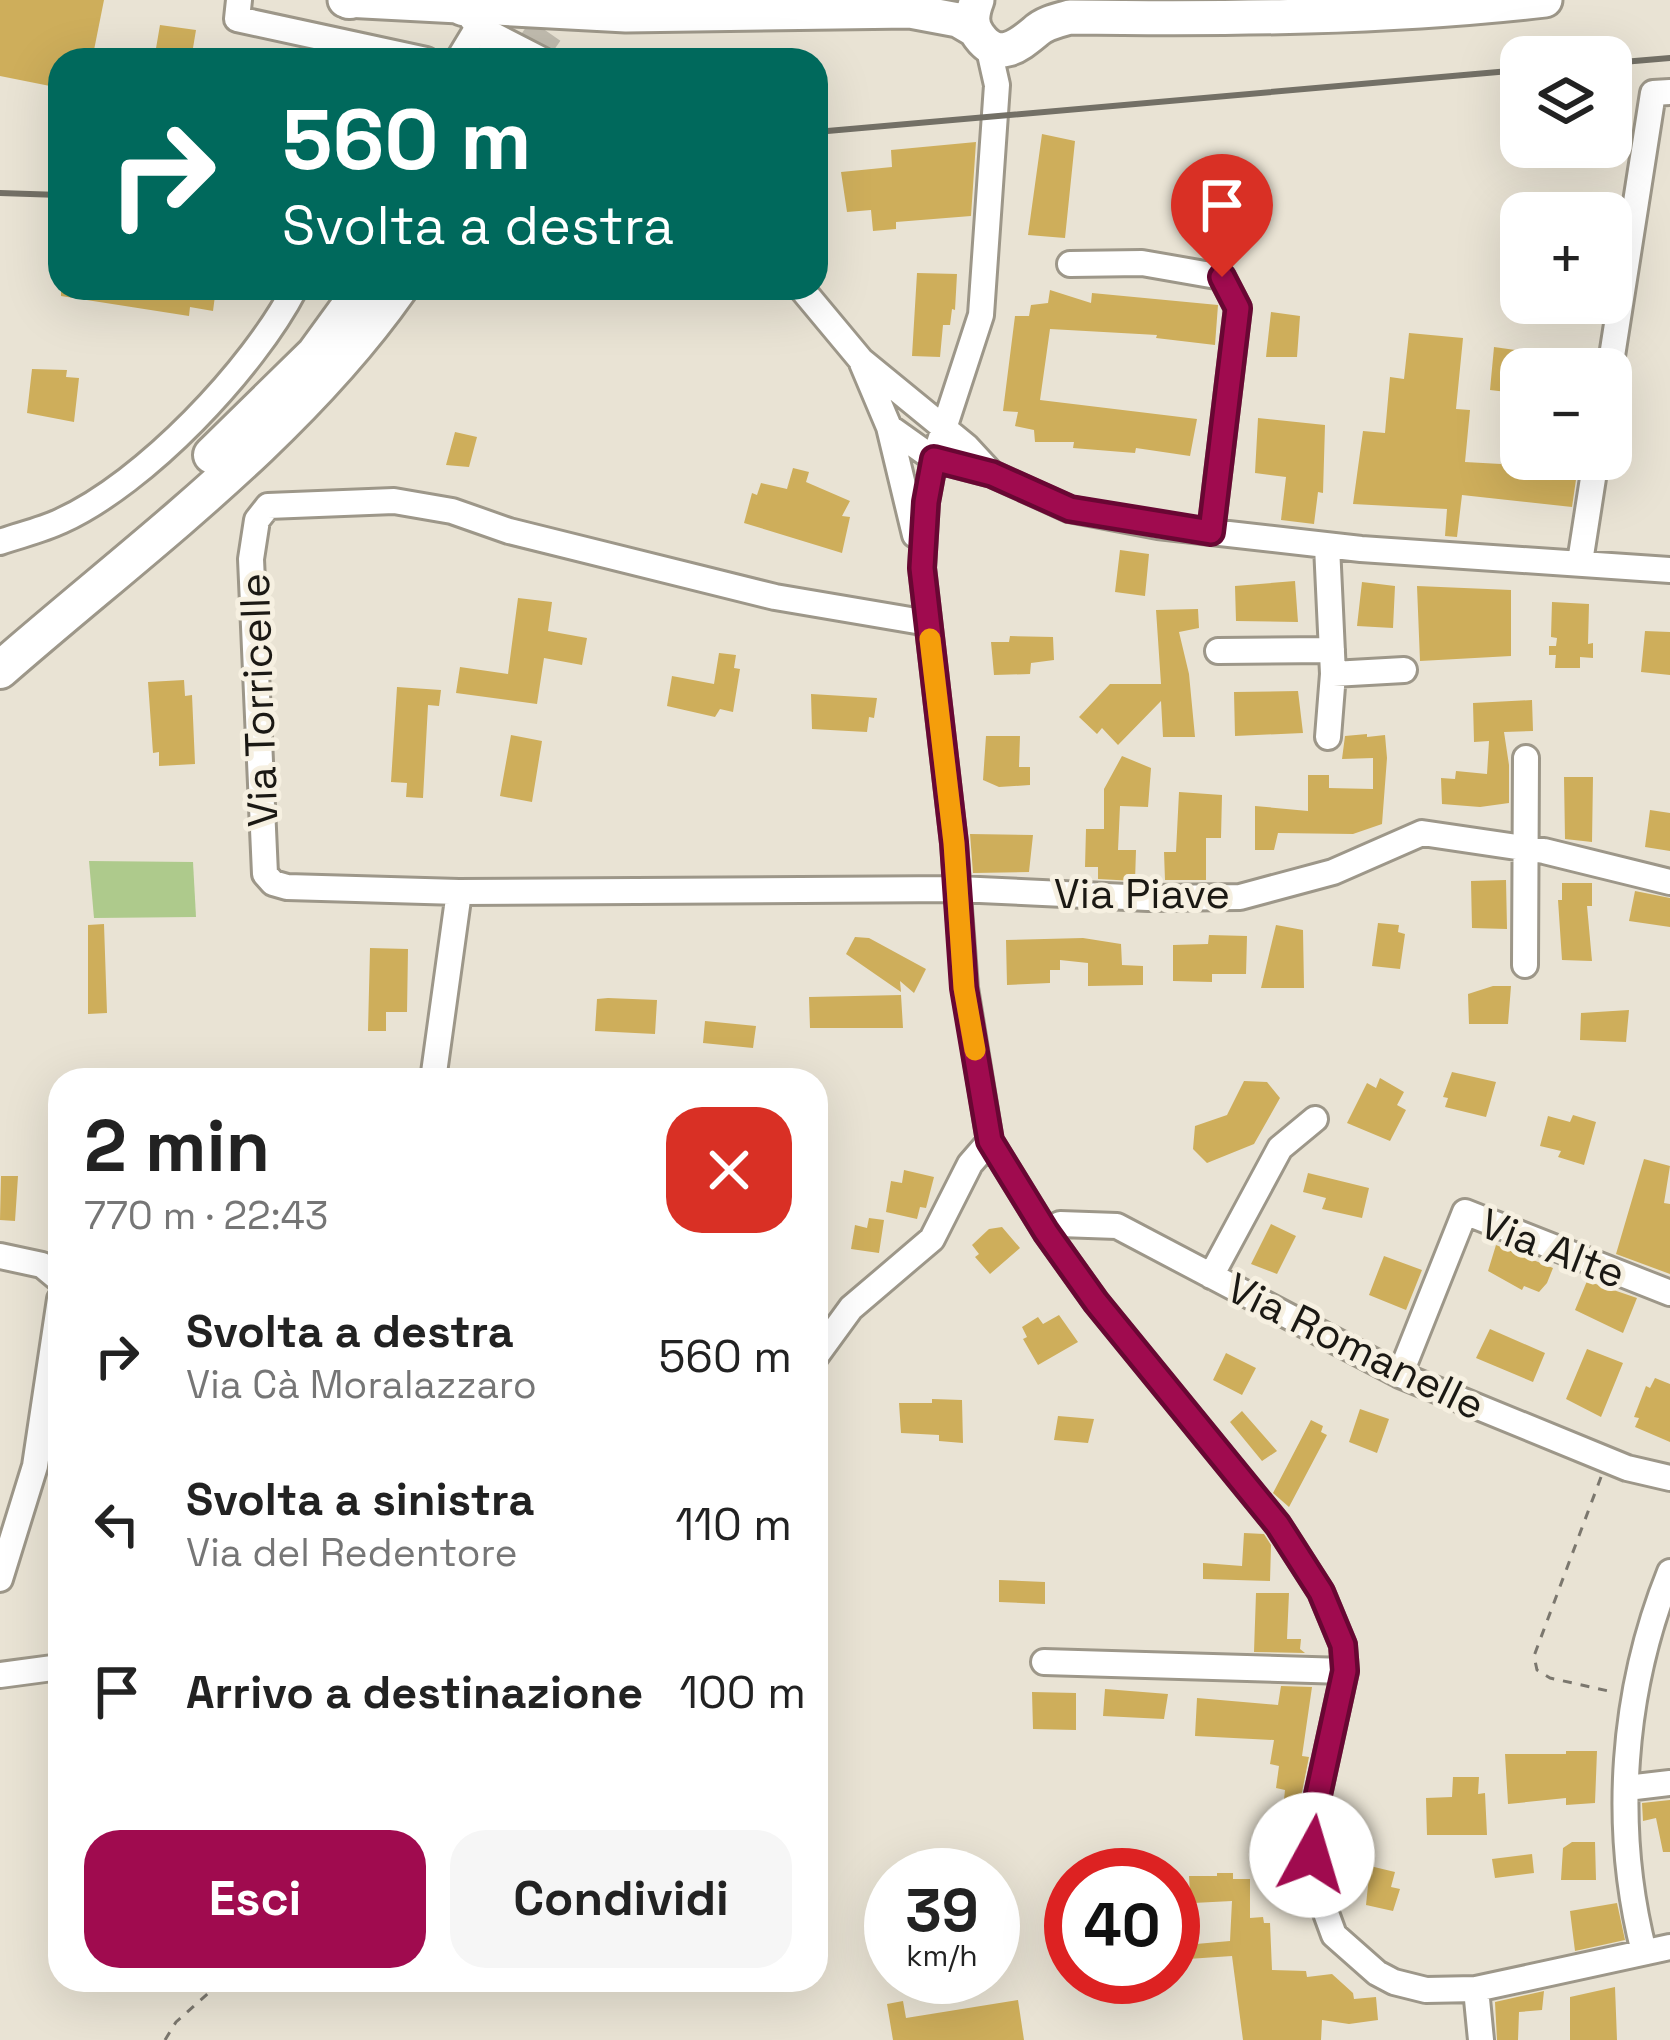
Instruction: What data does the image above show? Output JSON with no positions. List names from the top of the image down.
{
  "streets": {
    "street": [
      "Via Torricelle",
      "Via Piave",
      "Via Alte",
      "Via Romanelle"
    ]
  },
  "crossings": [
    ["Via Torricelle", "Via Piave"],
    ["Via Alte", "Via Romanelle"]
  ],
  "page": {
    "map_buttons": ["+", "−"],
    "turn": ["560 m", "Svolta a destra"],
    "heading": ["2 min", "770 m · 22:43"],
    "list": [
      {
        "name": "Svolta a destra",
        "note": "Via Cà Moralazzaro",
        "value": "560 m"
      },
      {
        "name": "Svolta a sinistra",
        "note": "Via del Redentore",
        "value": "110 m"
      },
      {
        "name": "Arrivo a destinazione",
        "value": "100 m"
      }
    ],
    "buttons": ["Esci", "Condividi"],
    "speed": "39 km/h",
    "limit": "40"
  }
}
